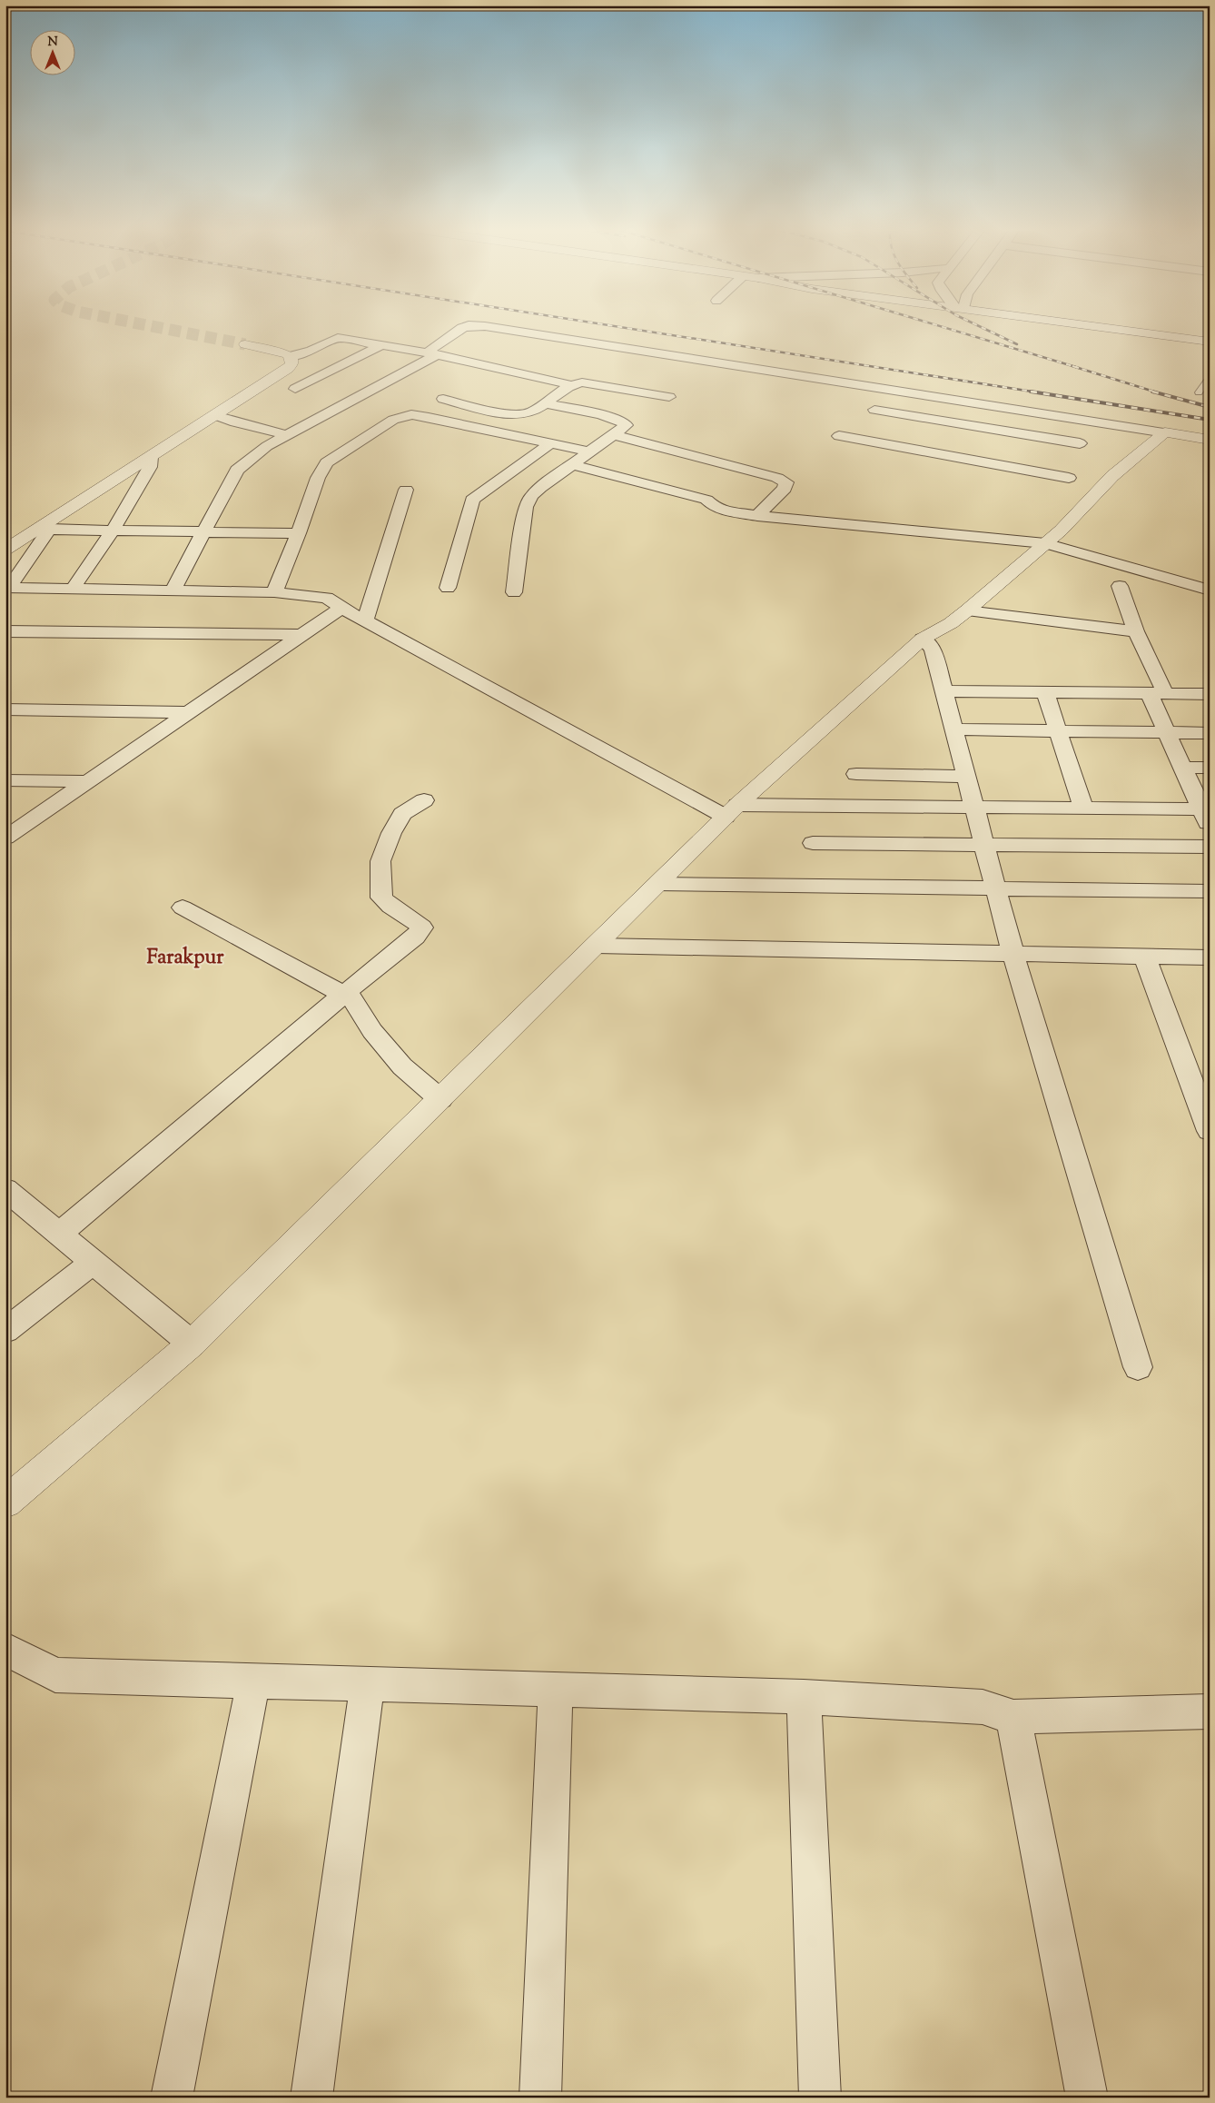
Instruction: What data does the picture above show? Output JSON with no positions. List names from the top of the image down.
{
  "districts": ["Farakpur"],
  "north": "top"
}
